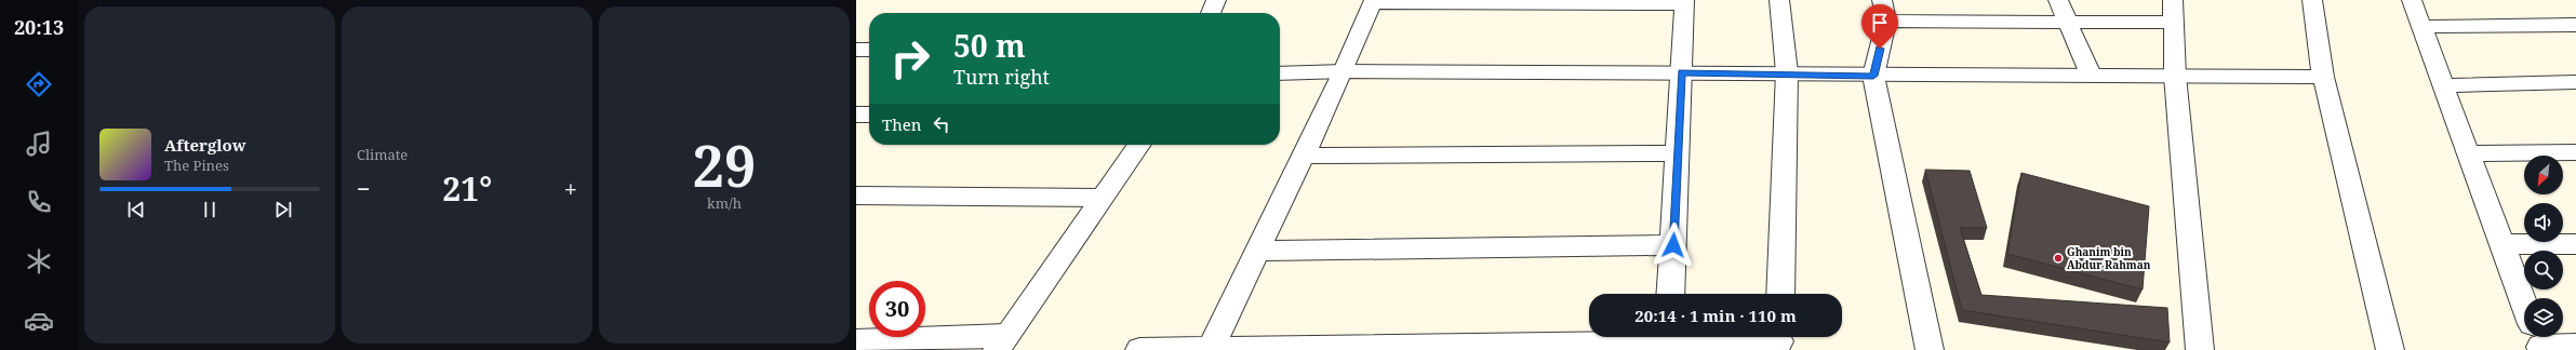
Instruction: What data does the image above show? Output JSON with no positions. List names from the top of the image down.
{
  "places": ["Ghanim bin Abdur Rahman"],
  "north": "bottom left",
  "page": {
    "tabs": "20:13",
    "tile": [
      "Climate",
      ["29", "km/h"]
    ],
    "turn": ["50 m", "Turn right"],
    "then": "Then",
    "song": ["Afterglow", "The Pines"],
    "heat": ["−", "21°", "+"],
    "limit": "30",
    "trip": "20:14 · 1 min · 110 m"
  }
}
